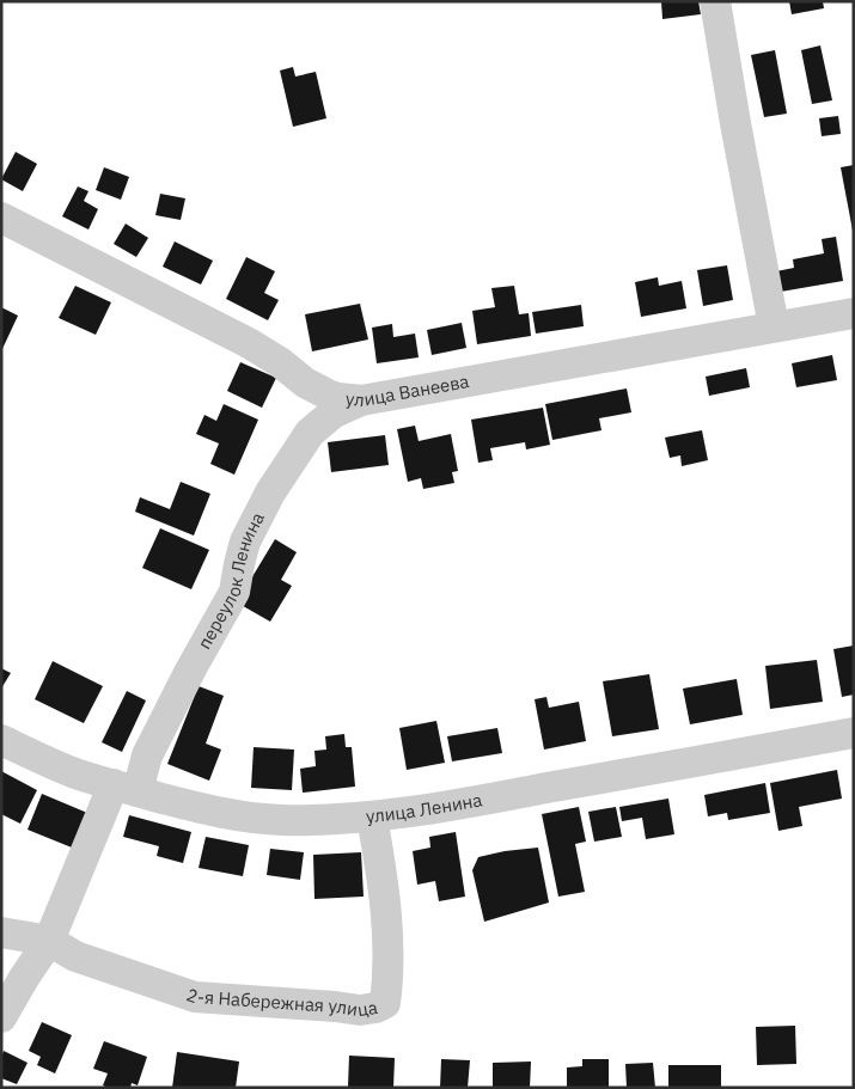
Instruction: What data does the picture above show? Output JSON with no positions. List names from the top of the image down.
{
  "streets": {
    "street": [
      "улица Ванеева",
      "переулок Ленина",
      "улица Ленина",
      "2-я Набережная улица"
    ]
  },
  "crossings": [
    ["улица Ванеева", "переулок Ленина"],
    ["переулок Ленина", "улица Ленина"],
    ["переулок Ленина", "2-я Набережная улица"],
    ["улица Ленина", "2-я Набережная улица"]
  ]
}
